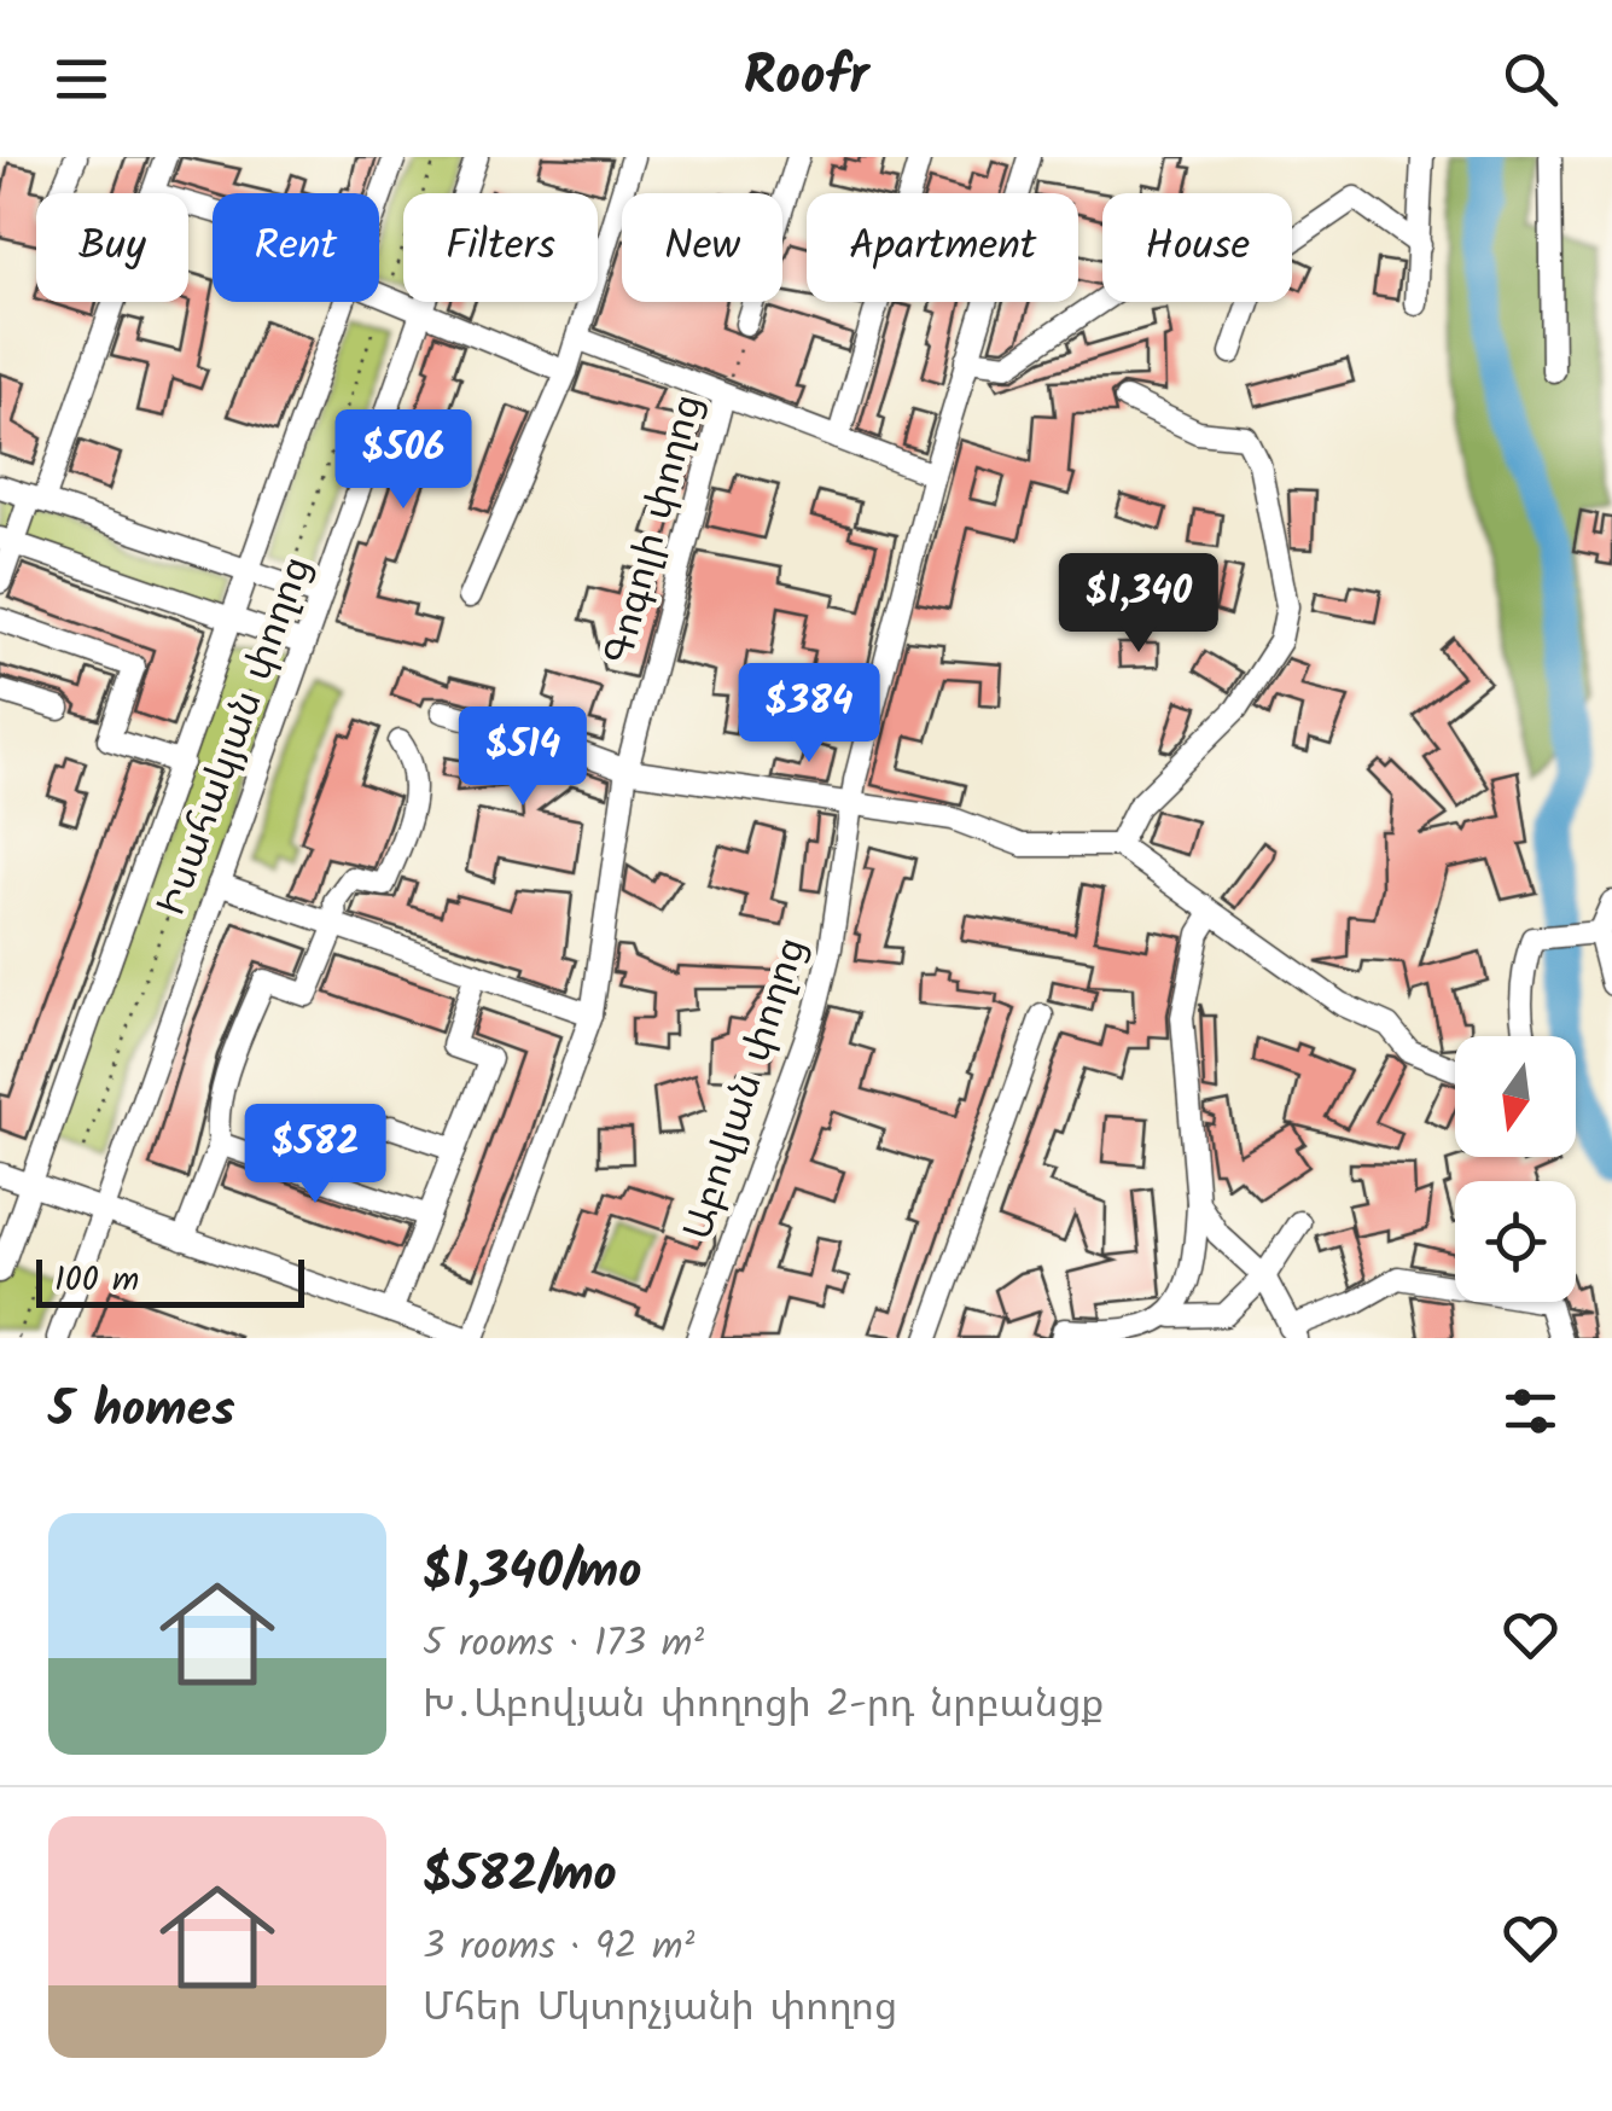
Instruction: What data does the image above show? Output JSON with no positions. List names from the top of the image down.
{
  "streets": {
    "street": ["Գոգոլի փողոց", "Իսահակյան փողոց", "Աբովյան փողոց"]
  },
  "scale_bar": "100 m",
  "north": "bottom",
  "page": {
    "header": "Roofr",
    "chip": [
      "Buy",
      "Rent",
      "Filters",
      "New",
      "Apartment",
      "House"
    ],
    "price": [
      "$506",
      "$1,340",
      "$384",
      "$514",
      "$582"
    ],
    "scale": "100 m",
    "heading": "5 homes",
    "list": [
      {
        "name": "$1,340/mo",
        "note": "5 rooms · 173 m² · Խ․Աբովյան փողոցի 2-րդ նրբանցք"
      },
      {
        "name": "$582/mo",
        "note": "3 rooms · 92 m² · Մհեր Մկտրչյանի փողոց"
      }
    ]
  }
}
